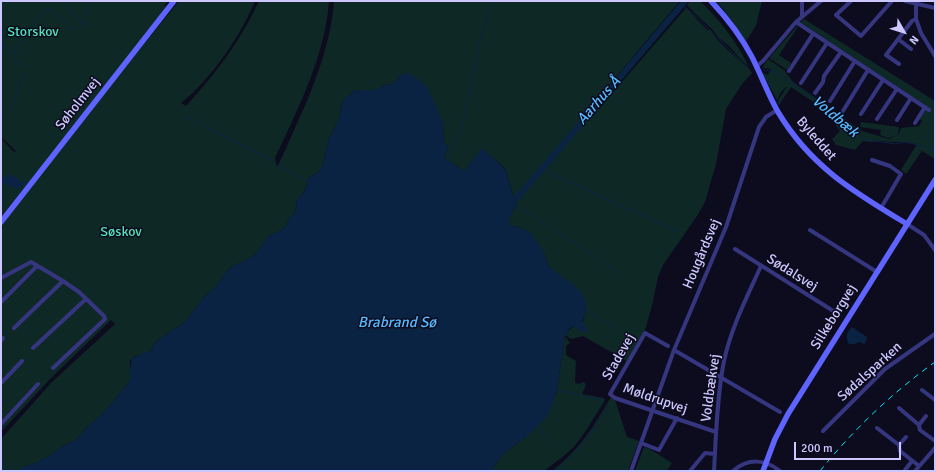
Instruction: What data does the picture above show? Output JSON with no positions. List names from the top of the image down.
{
  "streets": {
    "street": [
      "Søholmvej",
      "Byleddet",
      "Hougårdsvej",
      "Sødalsvej",
      "Silkeborgvej",
      "Stadevej",
      "Sødalsparken",
      "Voldbækvej",
      "Møldrupvej"
    ]
  },
  "crossings": [
    ["Byleddet", "Hougårdsvej"],
    ["Byleddet", "Silkeborgvej"],
    ["Hougårdsvej", "Møldrupvej"],
    ["Sødalsvej", "Voldbækvej"],
    ["Stadevej", "Møldrupvej"],
    ["Voldbækvej", "Møldrupvej"]
  ],
  "water": ["Aarhus Å", "Voldbæk", "Brabrand Sø"],
  "parks": ["Storskov", "Søskov"],
  "scale_bar": "200 m",
  "north": "bottom right"
}
